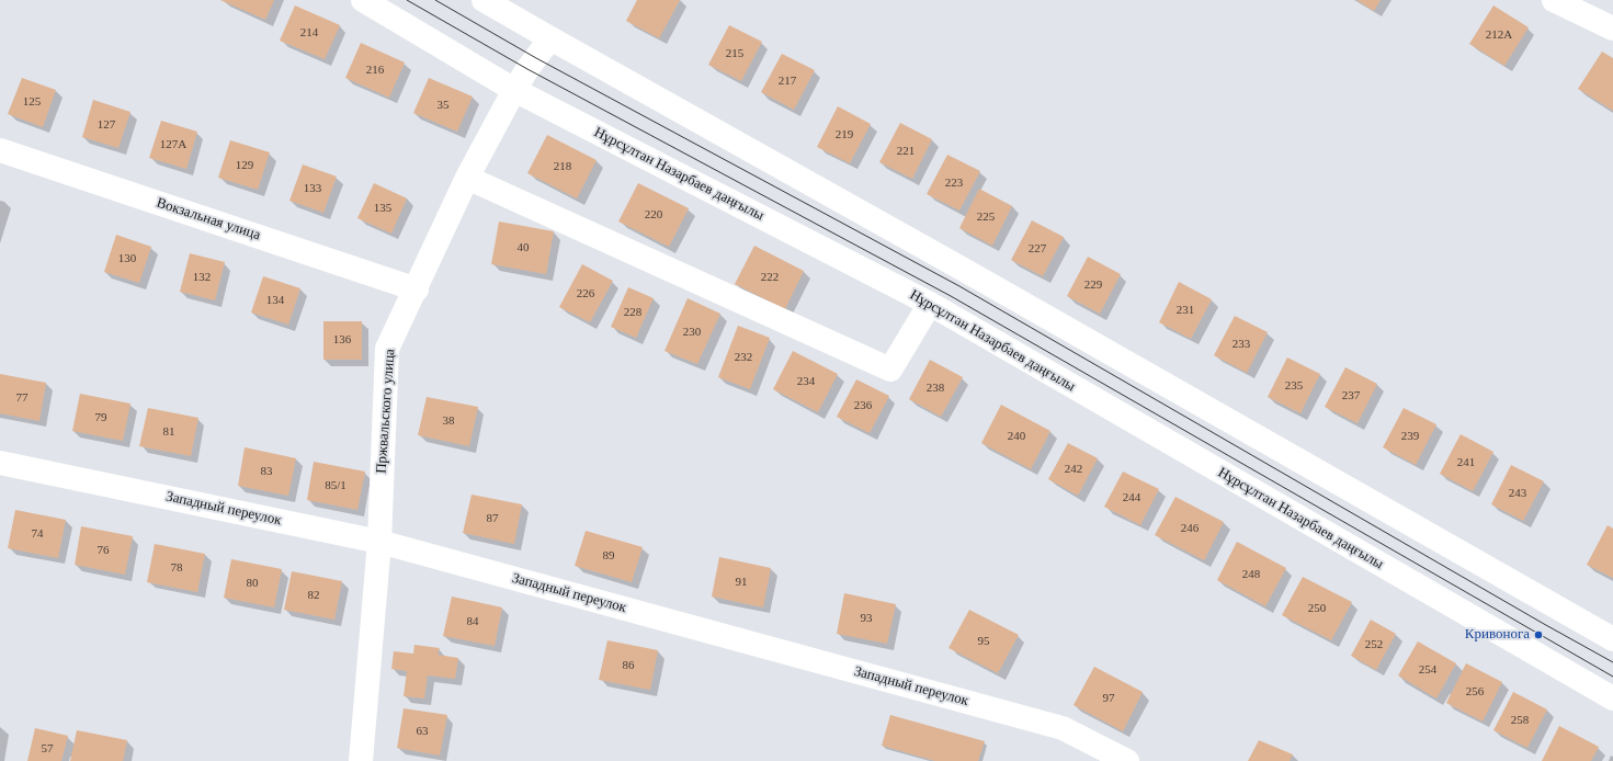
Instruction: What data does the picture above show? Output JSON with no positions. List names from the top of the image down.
{
  "streets": {
    "main road": [
      "Нұрсұлтан Назарбаев даңғылы",
      "Вокзальная улица",
      "Пржвальского улица",
      "Западный переулок"
    ]
  },
  "crossings": [
    ["Нұрсұлтан Назарбаев даңғылы", "Пржвальского улица"],
    ["Вокзальная улица", "Пржвальского улица"],
    ["Пржвальского улица", "Западный переулок"]
  ],
  "places": ["Кривонога"],
  "house_numbers": [
    "214",
    "212А",
    "215",
    "216",
    "217",
    "125",
    "35",
    "127",
    "219",
    "127А",
    "221",
    "129",
    "218",
    "223",
    "133",
    "135",
    "220",
    "225",
    "40",
    "227",
    "130",
    "132",
    "222",
    "229",
    "226",
    "134",
    "231",
    "228",
    "230",
    "136",
    "233",
    "232",
    "234",
    "235",
    "238",
    "237",
    "77",
    "236",
    "79",
    "38",
    "81",
    "240",
    "239",
    "241",
    "242",
    "83",
    "85/1",
    "243",
    "244",
    "87",
    "246",
    "74",
    "76",
    "89",
    "78",
    "248",
    "91",
    "80",
    "82",
    "250",
    "93",
    "84",
    "95",
    "252",
    "86",
    "254",
    "256",
    "97",
    "258",
    "63",
    "57"
  ]
}
